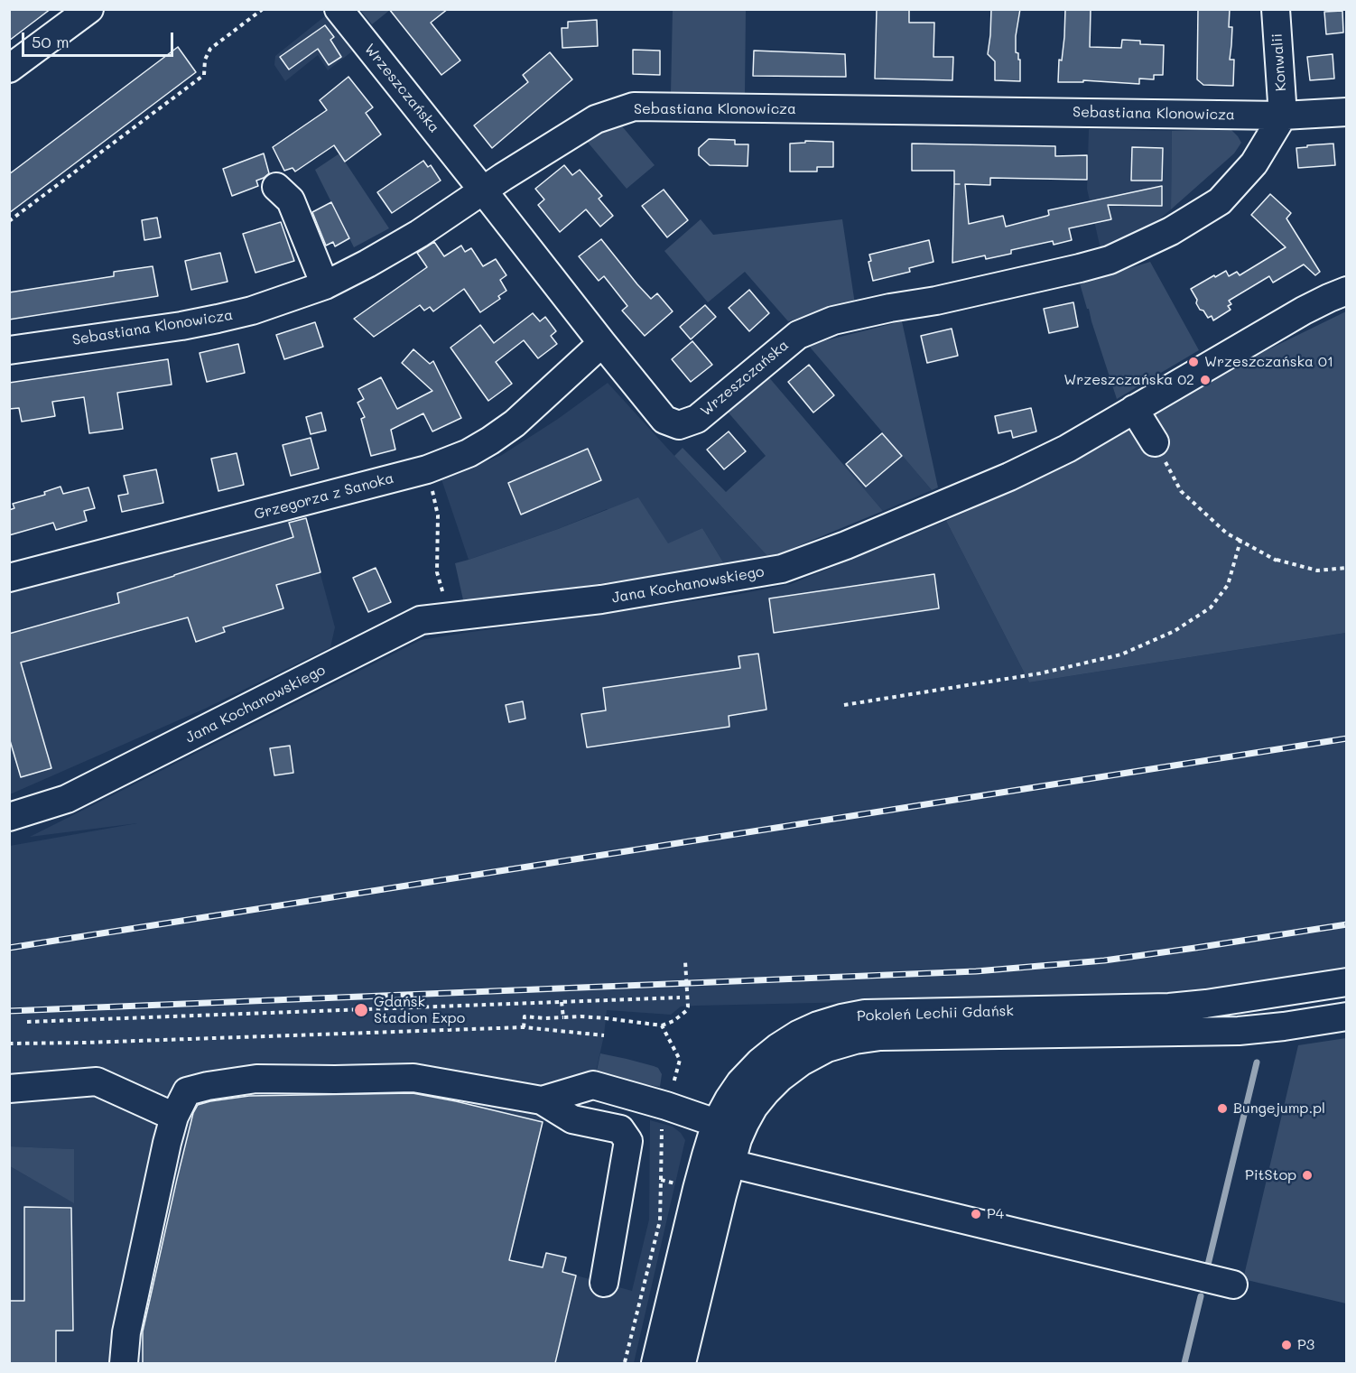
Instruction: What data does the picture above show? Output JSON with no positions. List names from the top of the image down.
{
  "streets": {
    "street": [
      "Konwalii",
      "Wrzeszczańska",
      "Sebastiana Klonowicza",
      "Grzegorza z Sanoka",
      "Jana Kochanowskiego",
      "Pokoleń Lechii Gdańsk"
    ]
  },
  "crossings": [
    ["Konwalii", "Wrzeszczańska"],
    ["Konwalii", "Sebastiana Klonowicza"],
    ["Wrzeszczańska", "Sebastiana Klonowicza"],
    ["Wrzeszczańska", "Grzegorza z Sanoka"]
  ],
  "places": [
    "Wrzeszczańska 01",
    "Wrzeszczańska 02",
    "Gdańsk Stadion Expo",
    "Bungejump.pl",
    "PitStop",
    "P4",
    "P3"
  ],
  "scale_bar": "50 m"
}
